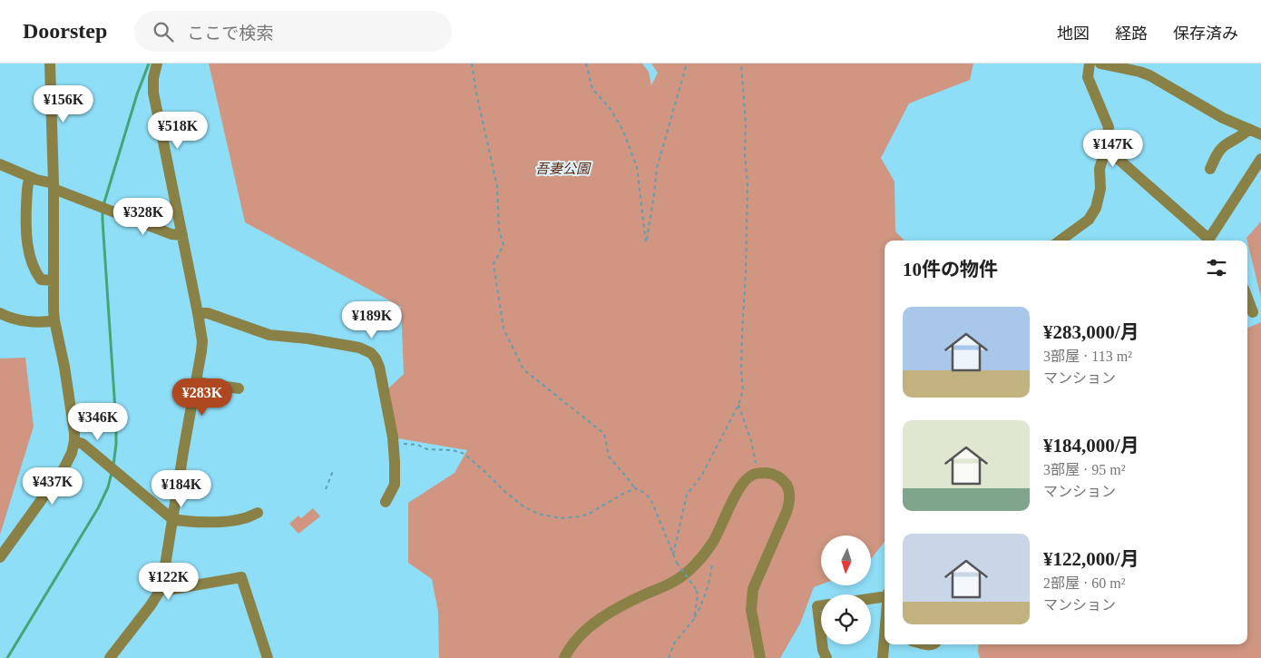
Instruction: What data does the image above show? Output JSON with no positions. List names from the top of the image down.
{
  "parks": ["吾妻公園"],
  "north": "bottom",
  "page": {
    "header": "Doorstep",
    "search": "ここで検索",
    "nav": ["地図", "経路", "保存済み"],
    "price": [
      "¥156K",
      "¥518K",
      "¥147K",
      "¥328K",
      "¥189K",
      "¥283K",
      "¥346K",
      "¥437K",
      "¥184K",
      "¥122K"
    ],
    "heading": "10件の物件",
    "list": [
      {
        "name": "¥283,000/月",
        "note": "3部屋 · 113 m² · マンション"
      },
      {
        "name": "¥184,000/月",
        "note": "3部屋 · 95 m² · マンション"
      },
      {
        "name": "¥122,000/月",
        "note": "2部屋 · 60 m² · マンション"
      }
    ]
  }
}
